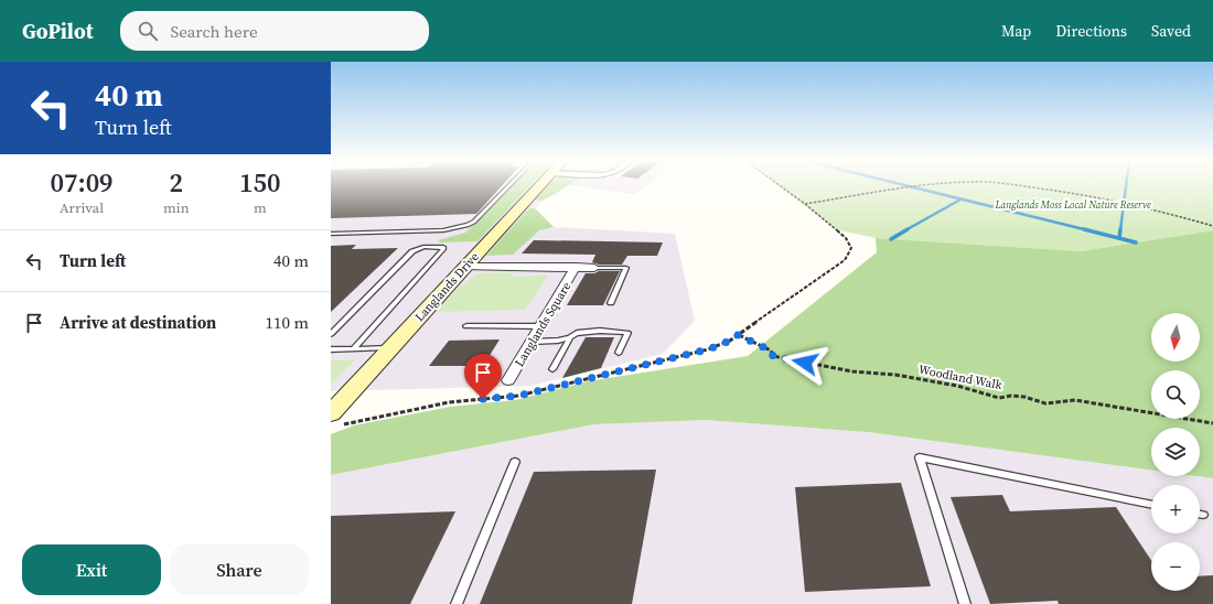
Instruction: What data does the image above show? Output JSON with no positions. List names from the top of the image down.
{
  "streets": {
    "street": ["Langlands Drive", "Langlands Square"],
    "path": ["Woodland Walk"]
  },
  "crossings": [
    ["Langlands Drive", "Langlands Square"]
  ],
  "parks": ["Langlands Moss Local Nature Reserve"],
  "north": "bottom",
  "page": {
    "header": "GoPilot",
    "search": "Search here",
    "nav": ["Map", "Directions", "Saved"],
    "turn": ["40 m", "Turn left"],
    "eta": [
      "07:09",
      "Arrival",
      "2",
      "min",
      "150",
      "m"
    ],
    "list": [
      {
        "name": "Turn left",
        "value": "40 m"
      },
      {
        "name": "Arrive at destination",
        "value": "110 m"
      }
    ],
    "map_buttons": ["+", "−"],
    "buttons": ["Exit", "Share"]
  }
}
